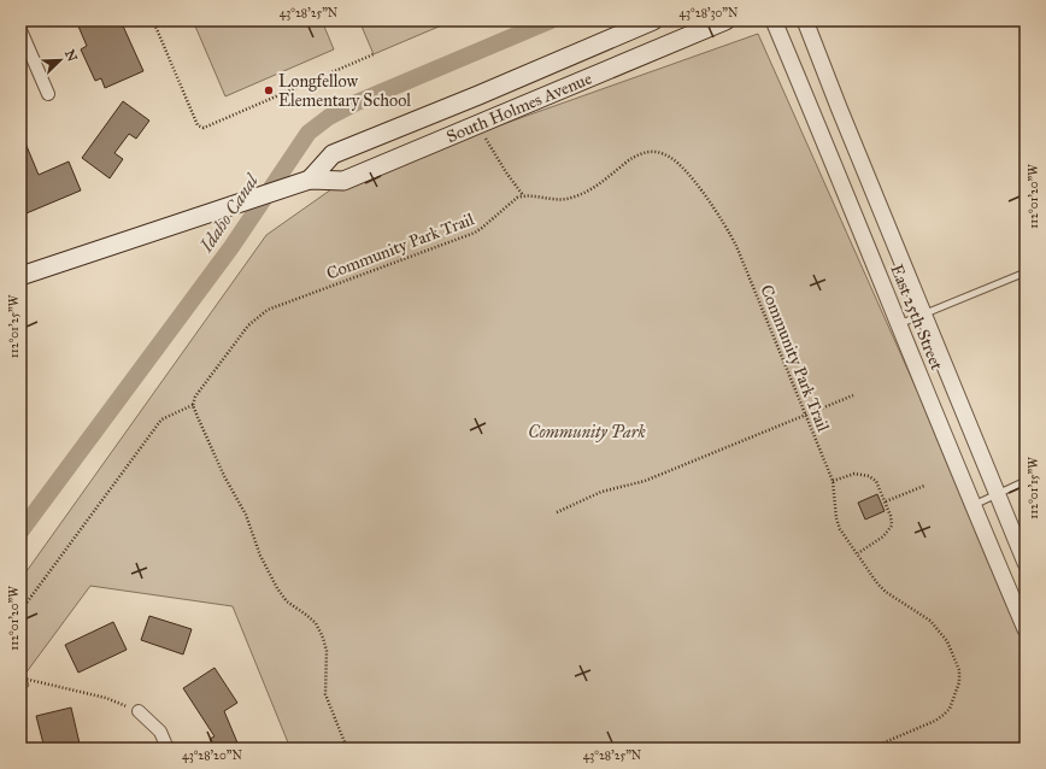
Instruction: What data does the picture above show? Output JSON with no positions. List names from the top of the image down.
{
  "streets": {
    "main road": ["South Holmes Avenue"],
    "street": ["East 25th Street"],
    "path": ["Community Park Trail"]
  },
  "water": ["Idaho Canal"],
  "parks": ["Community Park"],
  "places": ["Longfellow Elementary School"],
  "north": "top right",
  "coordinates": [
    "43°28'25\"N",
    "43°28'30\"N",
    "112°01'20\"W",
    "112°01'25\"W",
    "112°01'15\"W",
    "43°28'20\"N"
  ]
}
